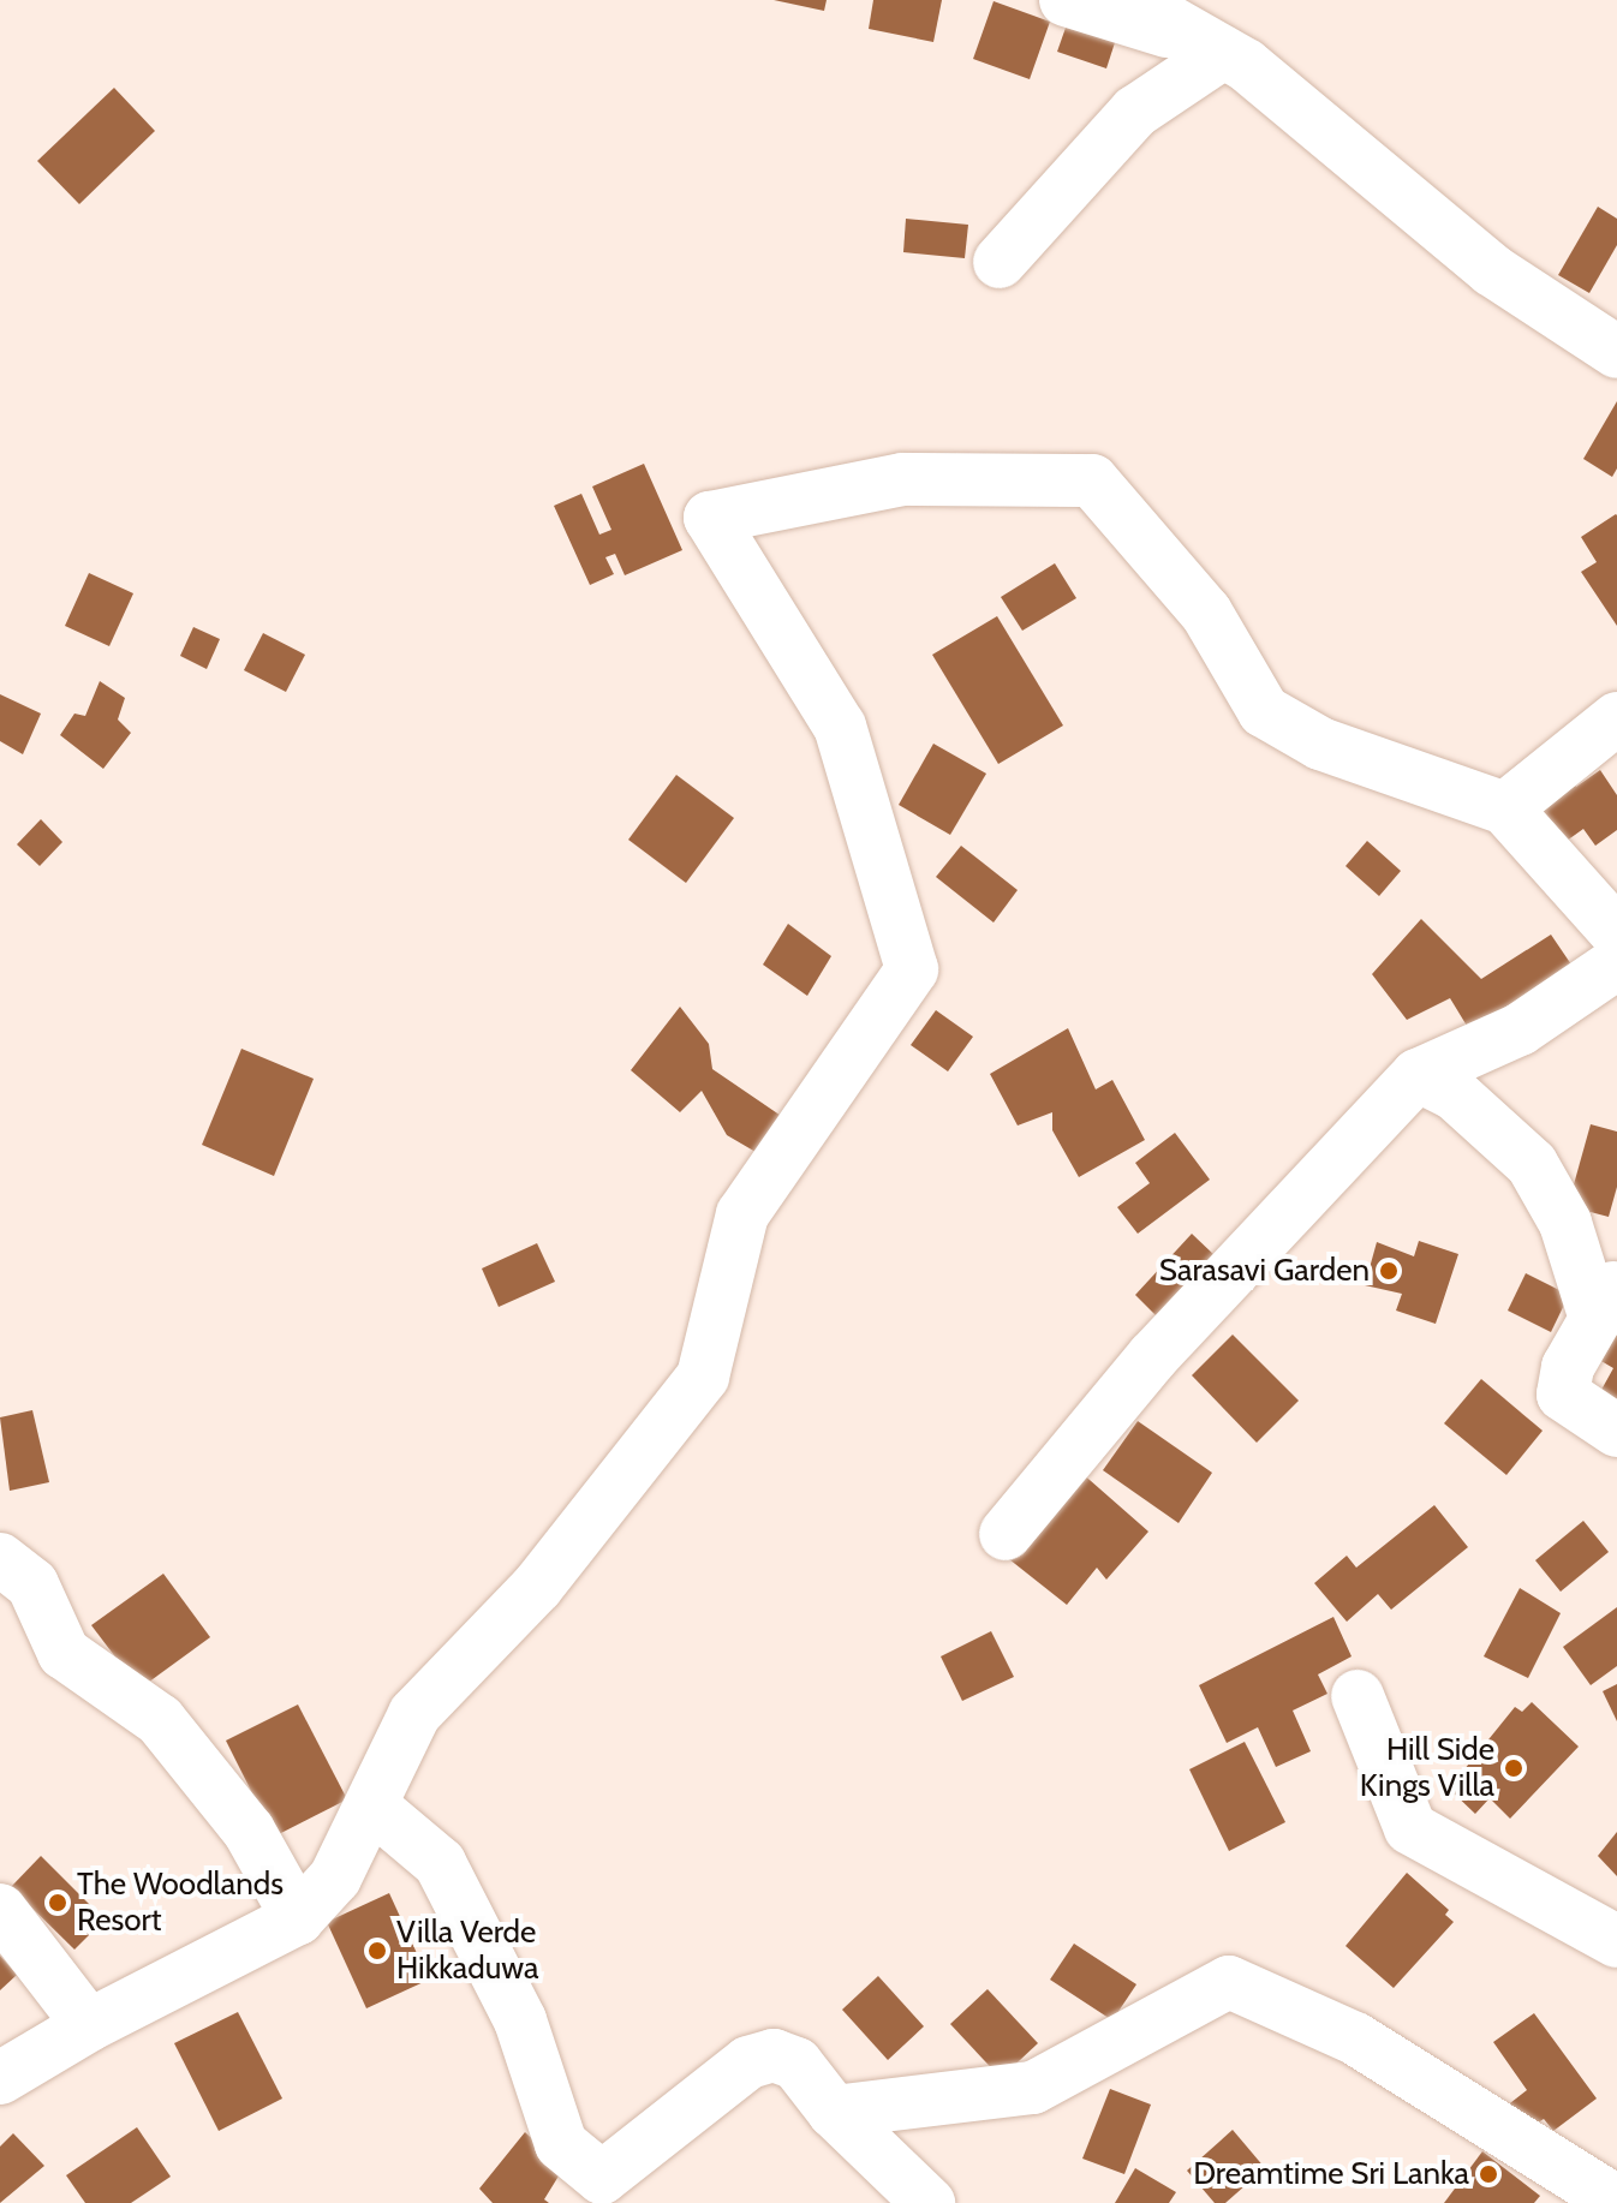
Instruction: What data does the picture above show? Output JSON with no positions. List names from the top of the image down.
{
  "places": [
    "Sarasavi Garden",
    "Hill Side Kings Villa",
    "The Woodlands Resort",
    "Villa Verde Hikkaduwa",
    "Dreamtime Sri Lanka"
  ]
}
